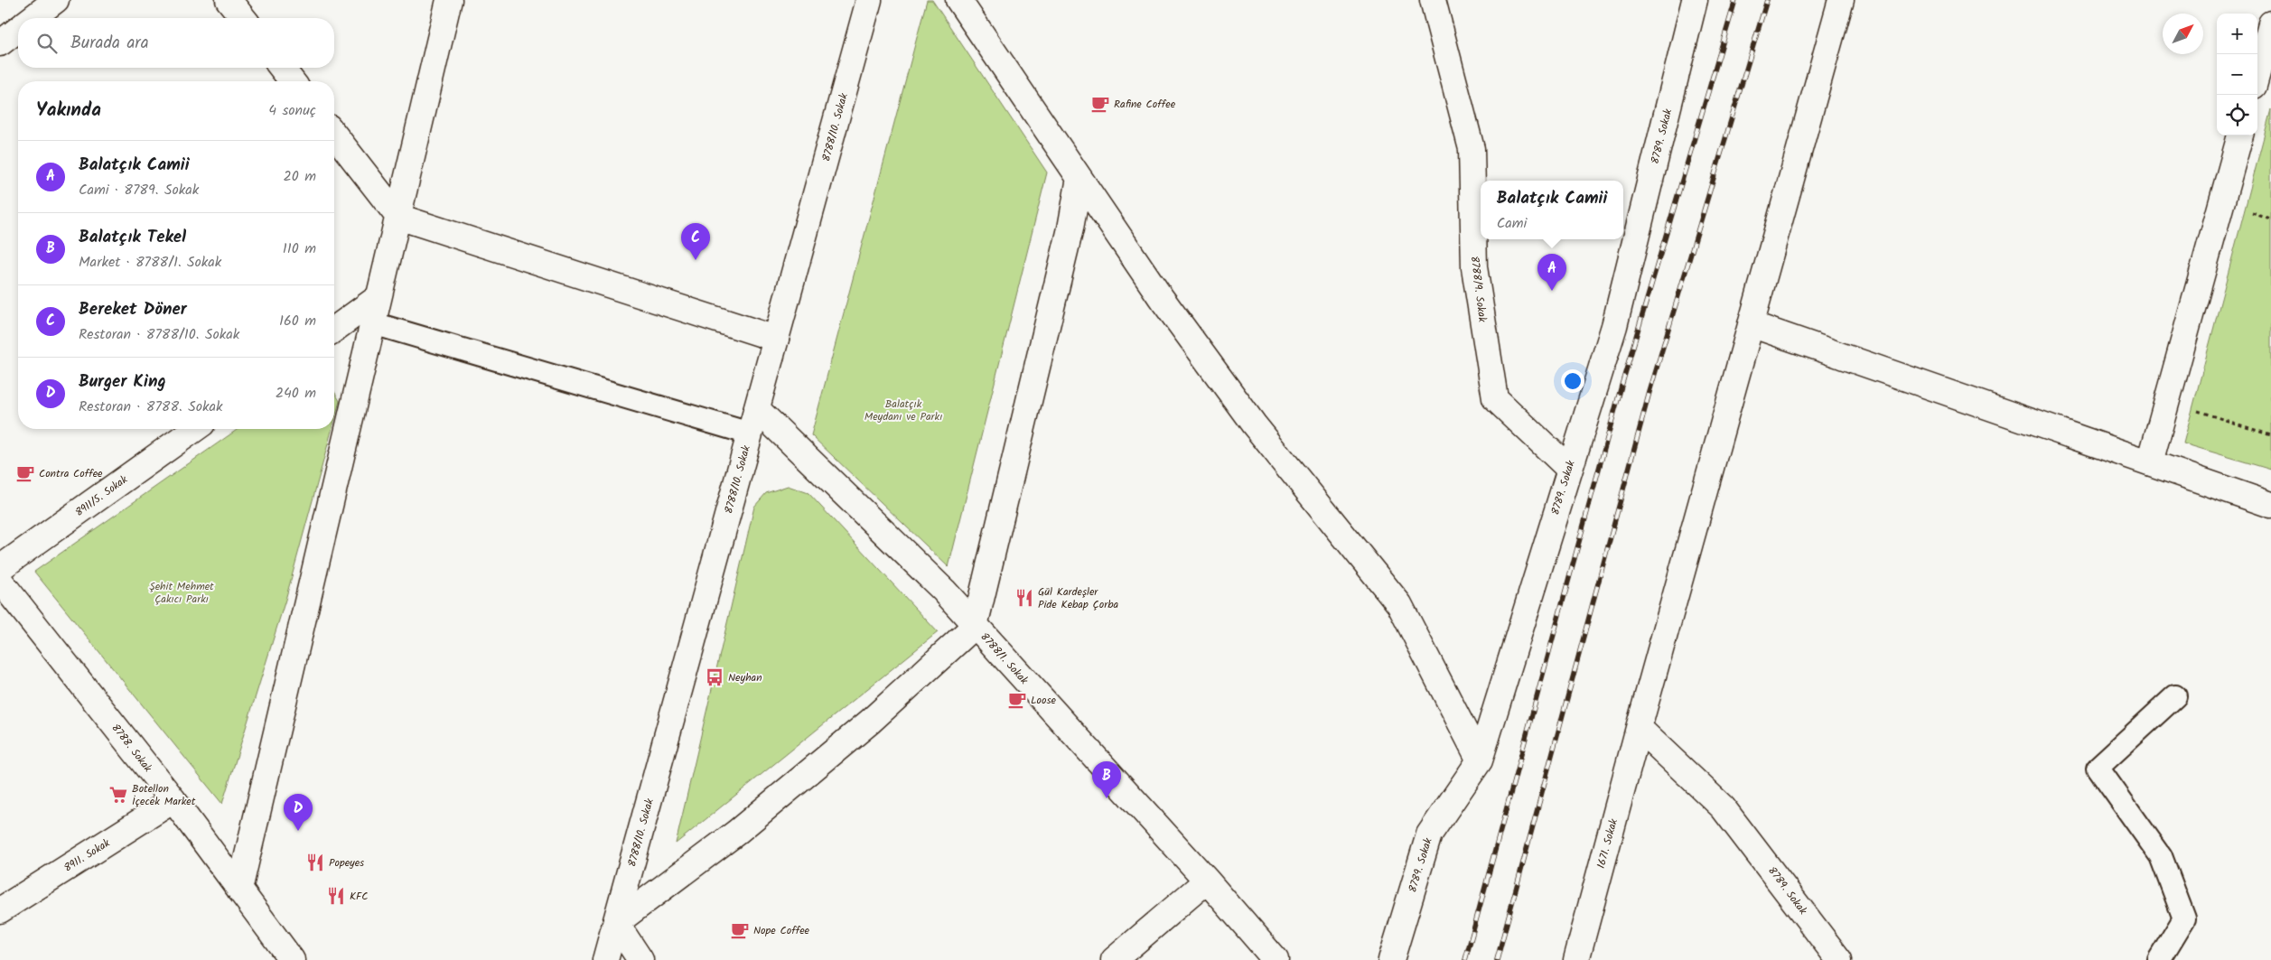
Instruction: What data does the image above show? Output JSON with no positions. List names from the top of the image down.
{
  "streets": {
    "street": [
      "8788/10. Sokak",
      "8789. Sokak",
      "8788/9. Sokak",
      "8911/5. Sokak",
      "8788/1. Sokak",
      "8788. Sokak",
      "1671. Sokak",
      "8911. Sokak"
    ]
  },
  "crossings": [
    ["8788/10. Sokak", "8788/1. Sokak"],
    ["8789. Sokak", "8788/9. Sokak"],
    ["8789. Sokak", "1671. Sokak"],
    ["8788. Sokak", "8911. Sokak"]
  ],
  "parks": ["Balatçık Meydanı ve Parkı", "Şehit Mehmet Çakıcı Parkı"],
  "places": {
    "cafe": [
      "Rafine Coffee",
      "Contra Coffee",
      "Loose",
      "Nope Coffee"
    ],
    "restaurant": ["Gül Kardeşler Pide Kebap Çorba", "Popeyes", "KFC"],
    "bus stop": ["Neyhan"],
    "supermarket": ["Botellon İçecek Market"]
  },
  "north": "top right",
  "page": {
    "map_buttons": ["+", "−"],
    "search": "Burada ara",
    "heading": ["Yakında", "4 sonuç"],
    "list": [
      {
        "mark": "A",
        "name": "Balatçık Camii",
        "note": "Cami · 8789. Sokak",
        "value": "20 m"
      },
      {
        "mark": "B",
        "name": "Balatçık Tekel",
        "note": "Market · 8788/1. Sokak",
        "value": "110 m"
      },
      {
        "mark": "C",
        "name": "Bereket Döner",
        "note": "Restoran · 8788/10. Sokak",
        "value": "160 m"
      },
      {
        "mark": "D",
        "name": "Burger King",
        "note": "Restoran · 8788. Sokak",
        "value": "240 m"
      }
    ],
    "popup": ["Balatçık Camii", "Cami"],
    "pins": [
      "C",
      "A",
      "B",
      "D"
    ]
  }
}
